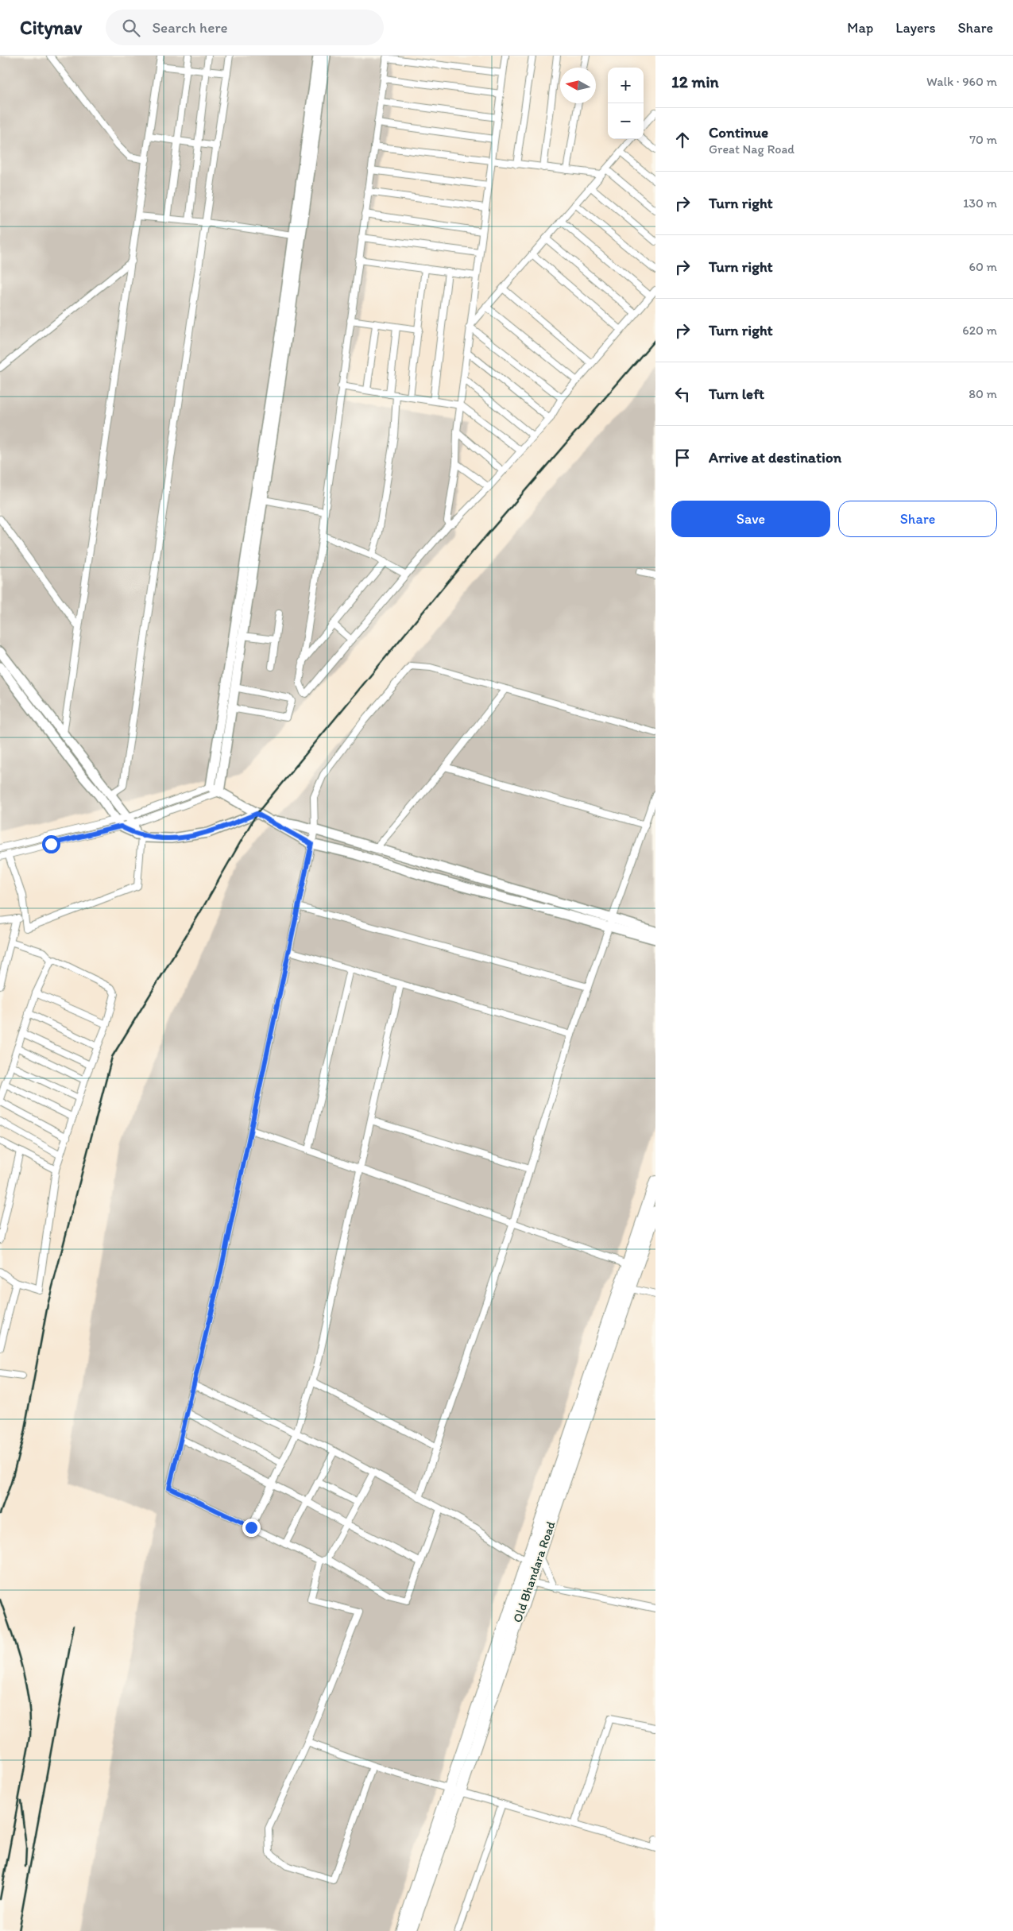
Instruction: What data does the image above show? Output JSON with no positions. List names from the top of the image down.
{
  "streets": {
    "highway": ["Old Bhandara Road"]
  },
  "north": "left",
  "page": {
    "header": "Citynav",
    "search": "Search here",
    "nav": ["Map", "Layers", "Share"],
    "heading": ["12 min", "Walk · 960 m"],
    "map_buttons": ["+", "−"],
    "list": [
      ["Continue", "Great Nag Road", "70 m"],
      ["Turn right", "130 m"],
      ["Turn right", "60 m"],
      ["Turn right", "620 m"],
      ["Turn left", "80 m"],
      "Arrive at destination"
    ],
    "buttons": ["Save", "Share"]
  }
}
